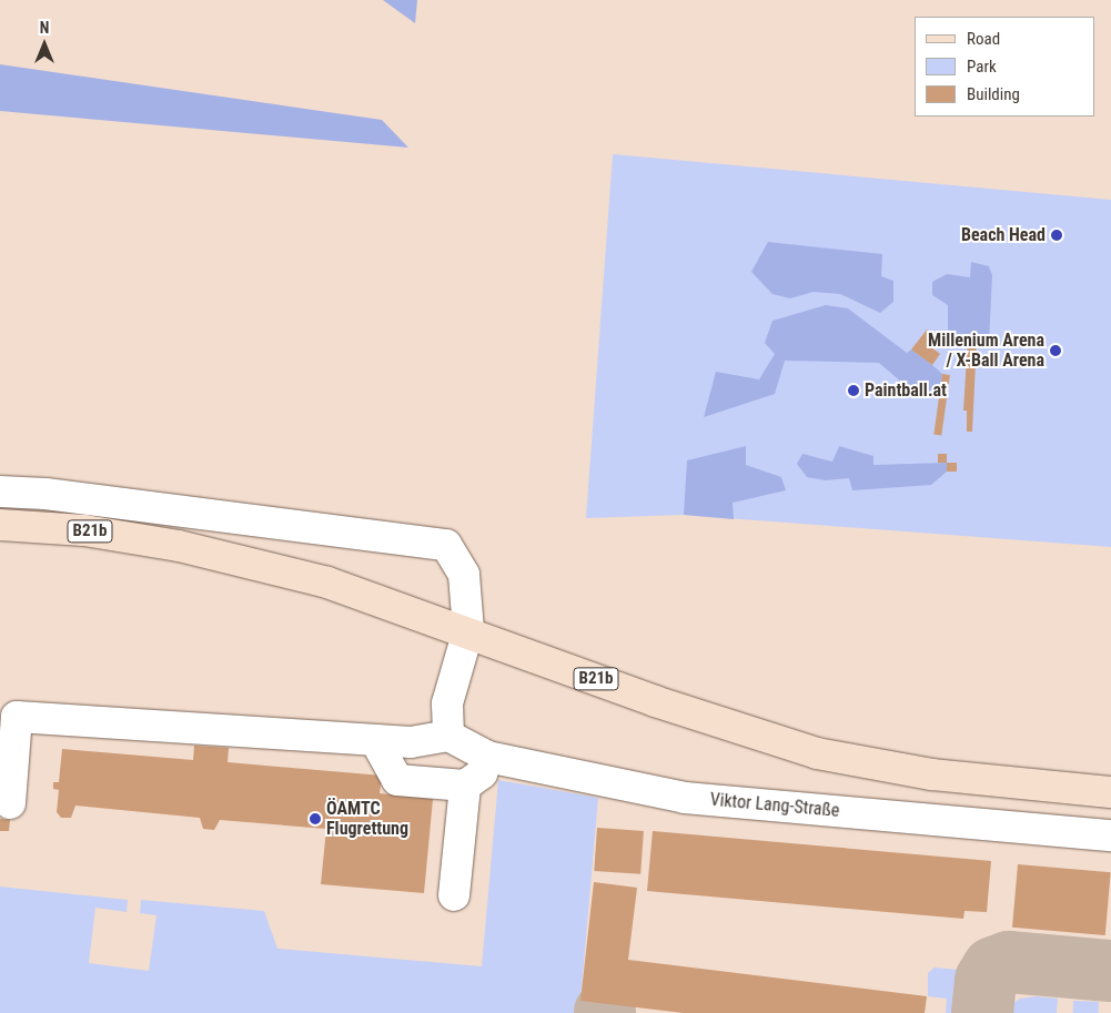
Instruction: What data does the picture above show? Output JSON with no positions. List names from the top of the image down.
{
  "streets": {
    "main road": ["B21b"],
    "street": ["Viktor Lang-Straße"]
  },
  "places": [
    "Beach Head",
    "Millenium Arena / X-Ball Arena",
    "Paintball.at",
    "ÖAMTC Flugrettung"
  ],
  "legend": ["Road", "Park", "Building"],
  "north": "top"
}
